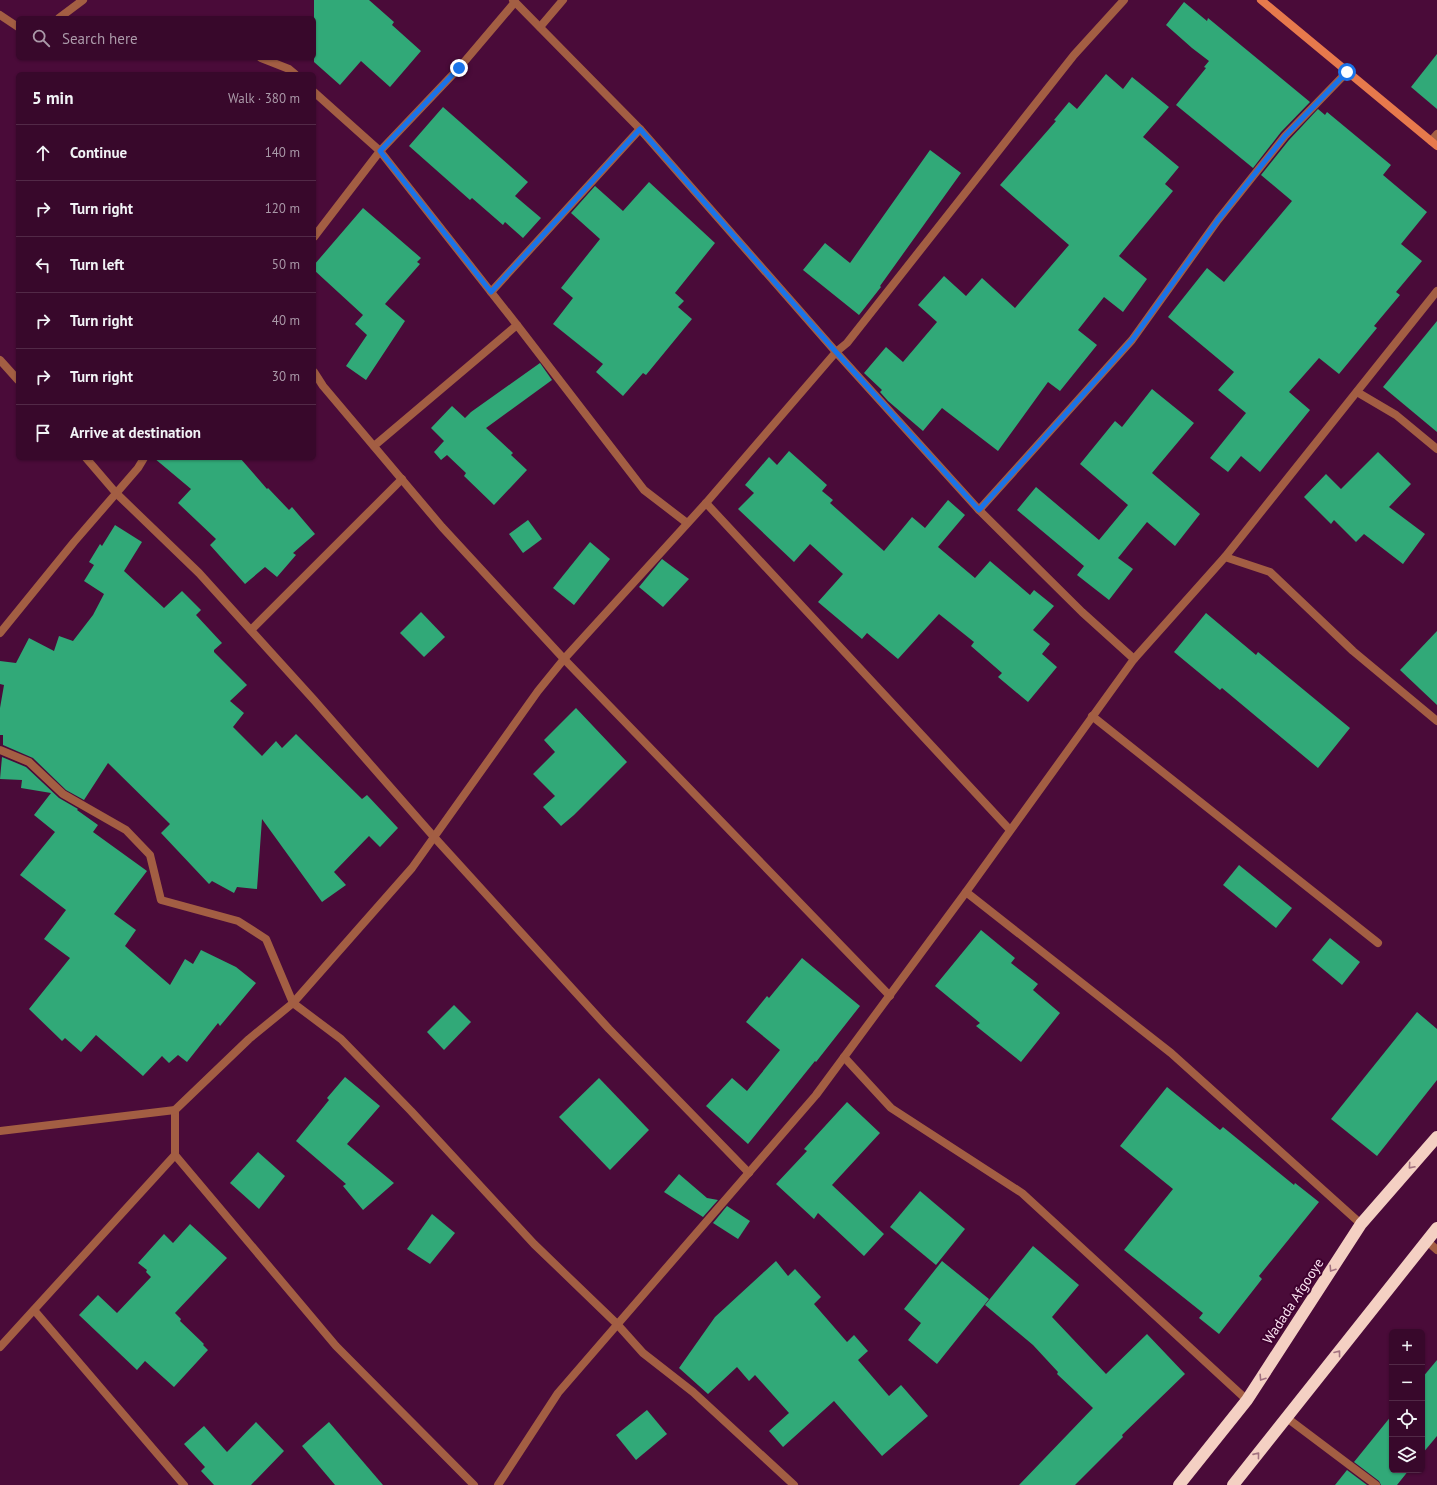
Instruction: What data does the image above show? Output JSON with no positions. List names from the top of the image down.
{
  "streets": {
    "highway": ["Wadada Afgooye"]
  },
  "page": {
    "search": "Search here",
    "heading": ["5 min", "Walk · 380 m"],
    "list": [
      ["Continue", "140 m"],
      ["Turn right", "120 m"],
      ["Turn left", "50 m"],
      ["Turn right", "40 m"],
      ["Turn right", "30 m"],
      "Arrive at destination"
    ],
    "map_buttons": ["+", "−"]
  }
}
